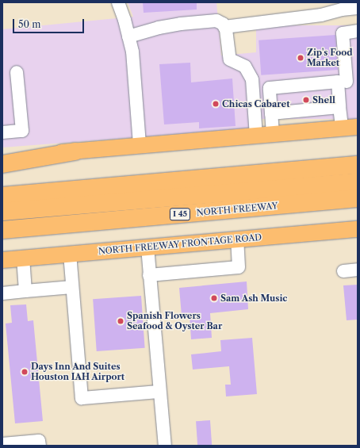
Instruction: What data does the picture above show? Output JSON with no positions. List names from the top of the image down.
{
  "streets": {
    "highway": ["NORTH FREEWAY", "I 45"],
    "main road": ["NORTH FREEWAY FRONTAGE ROAD"]
  },
  "places": [
    "Zip's Food Market",
    "Shell",
    "Chicas Cabaret",
    "Sam Ash Music",
    "Spanish Flowers Seafood & Oyster Bar",
    "Days Inn And Suites Houston IAH Airport"
  ],
  "scale_bar": "50 m"
}
